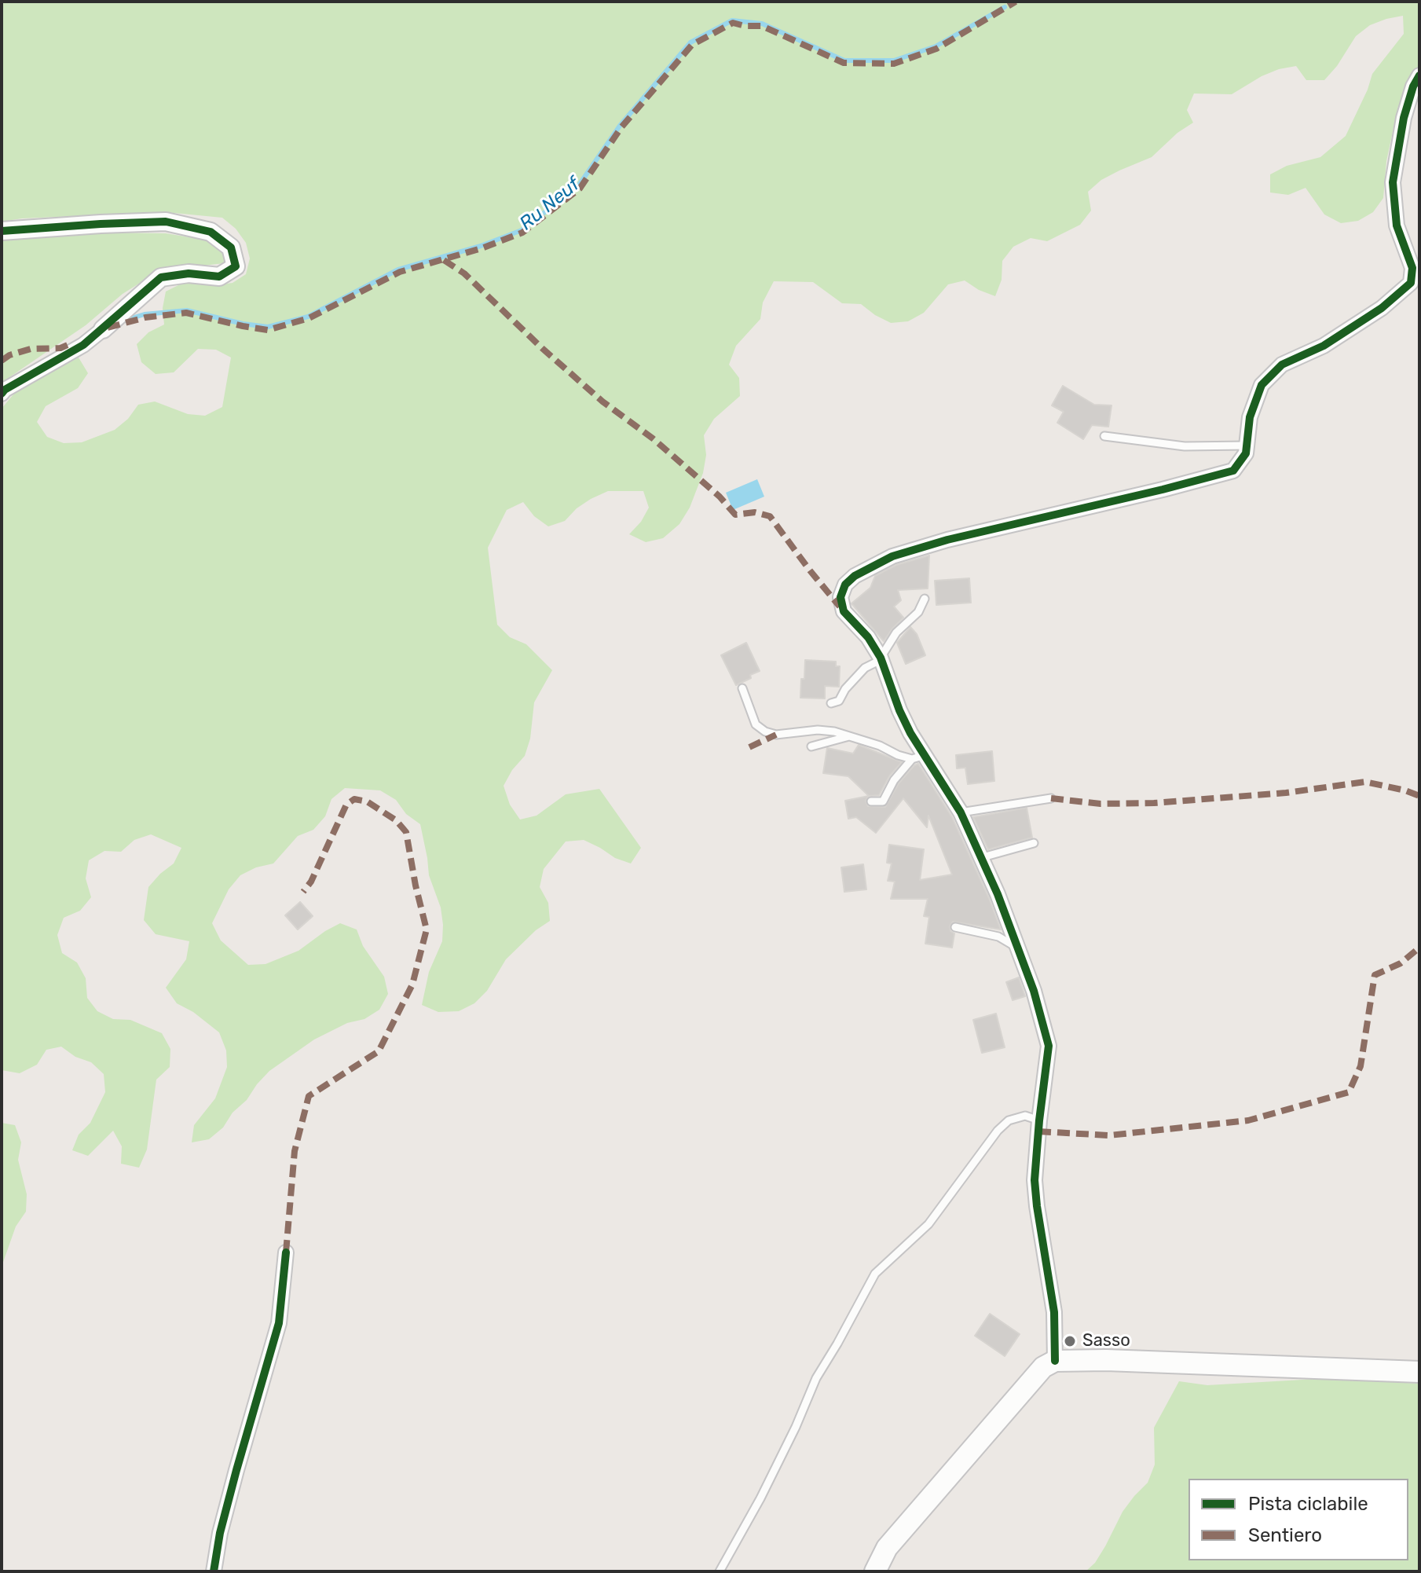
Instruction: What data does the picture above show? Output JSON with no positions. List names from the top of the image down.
{
  "water": ["Ru Neuf"],
  "places": ["Sasso"],
  "legend": ["Pista ciclabile", "Sentiero"]
}
